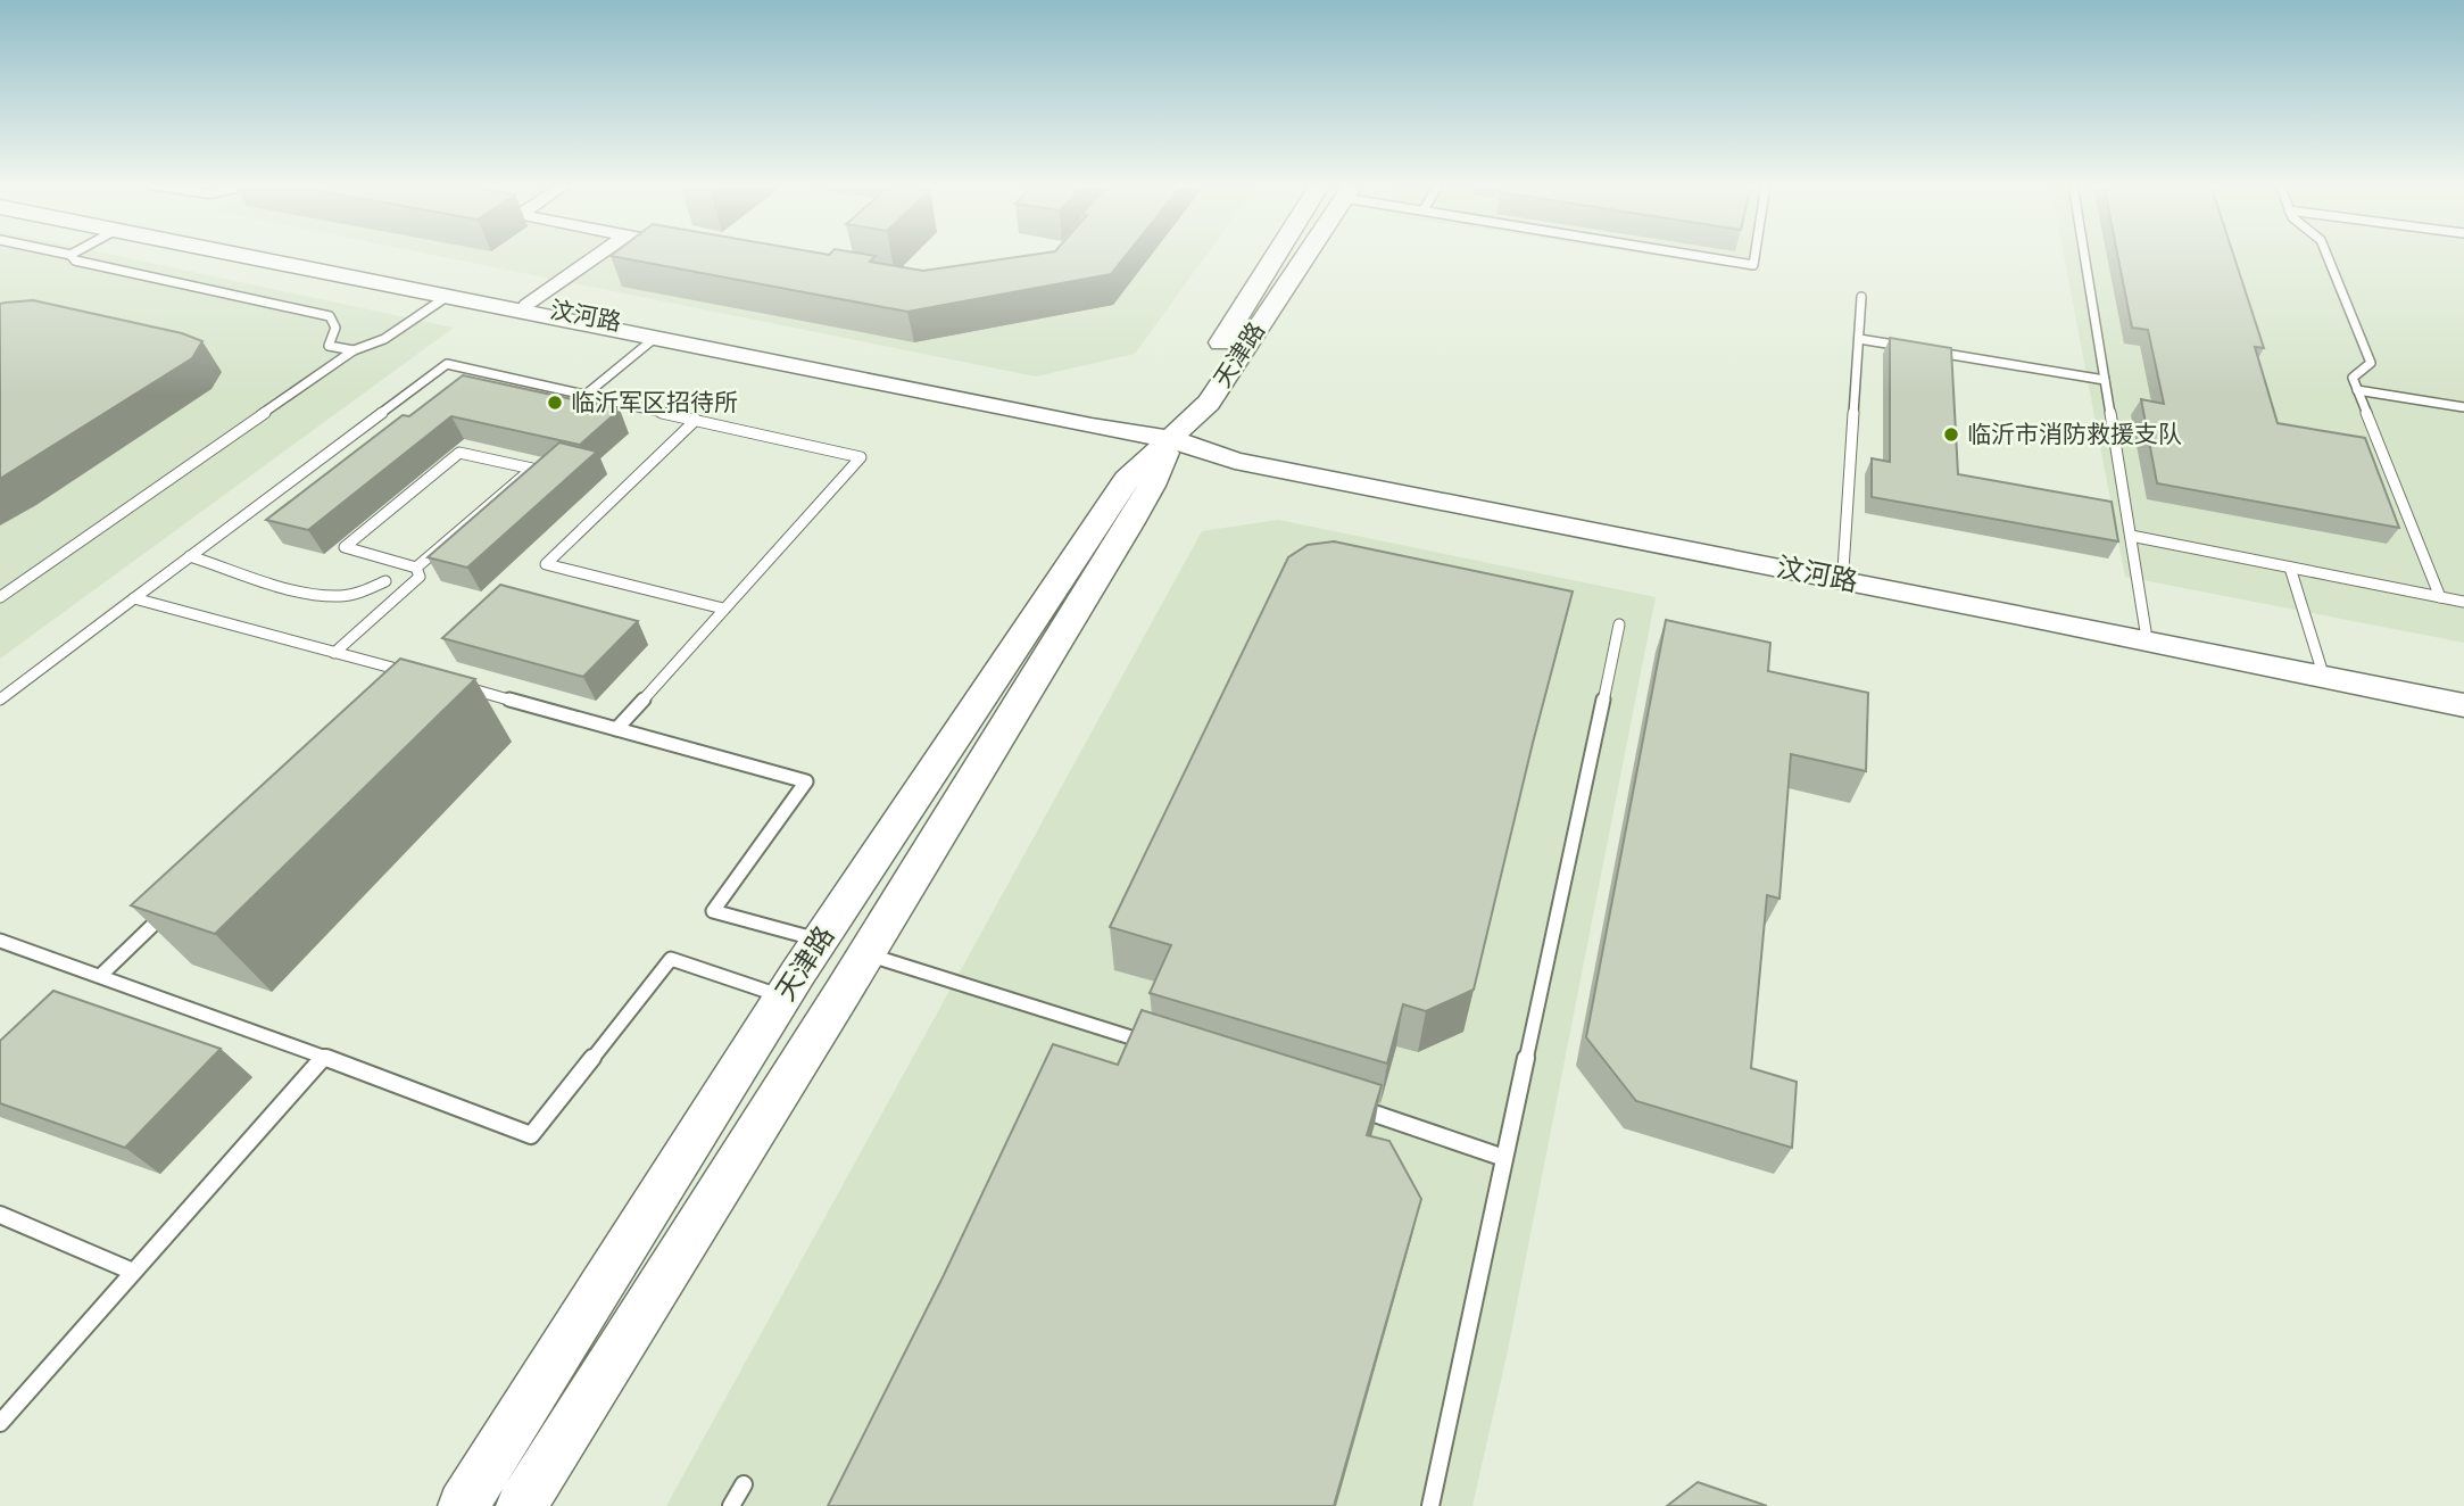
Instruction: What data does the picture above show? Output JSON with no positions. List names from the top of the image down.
{
  "streets": {
    "street": ["汶河路", "天津路"]
  },
  "crossings": [
    ["汶河路", "天津路"]
  ],
  "places": ["临沂军区招待所", "临沂市消防救援支队"]
}
